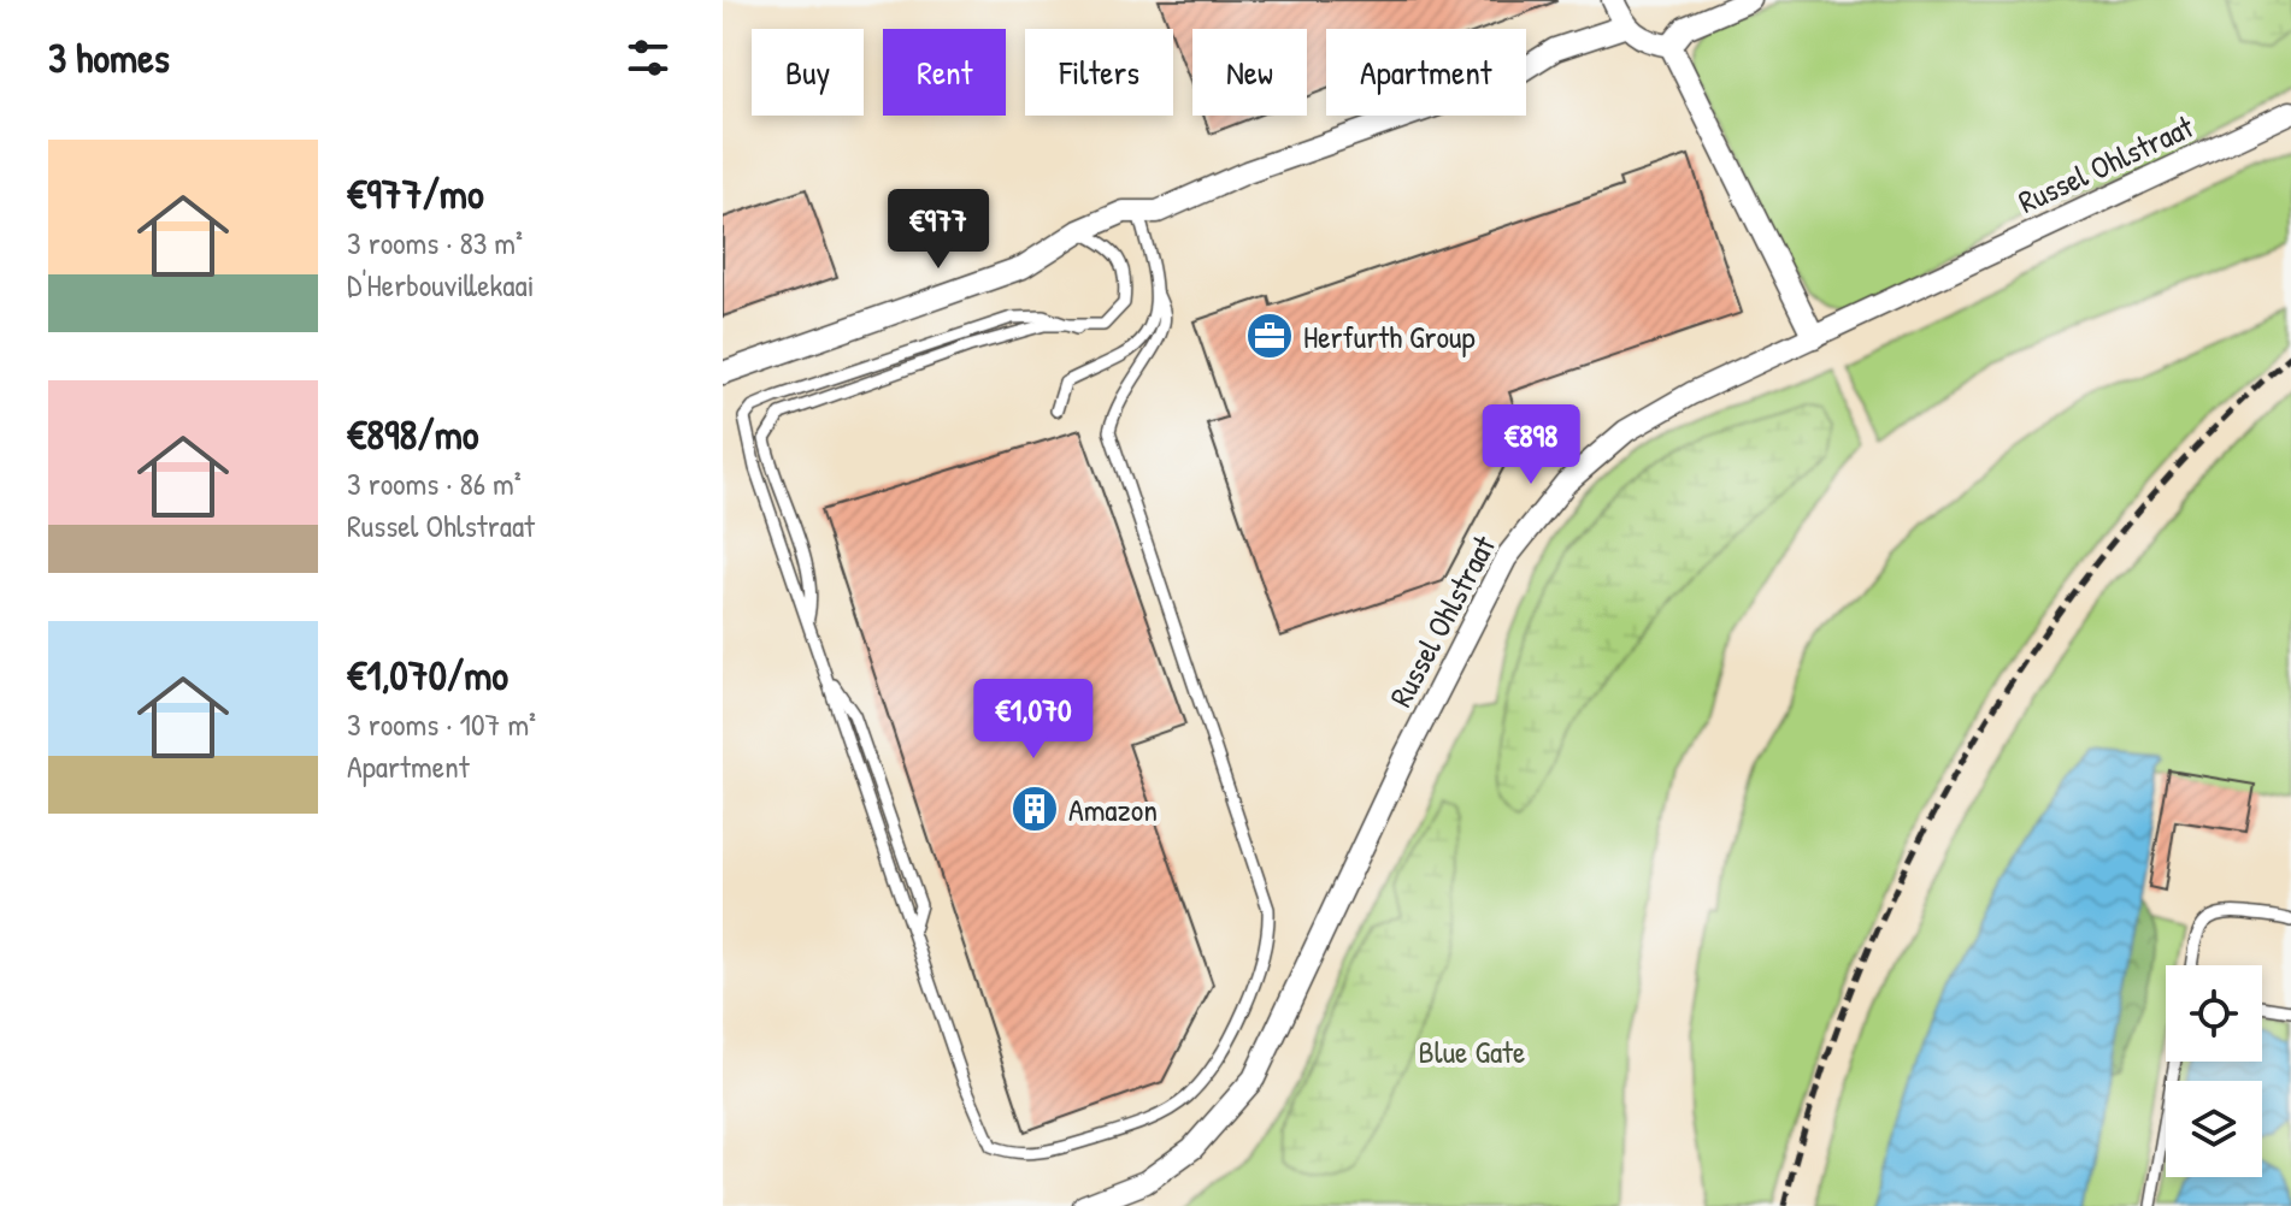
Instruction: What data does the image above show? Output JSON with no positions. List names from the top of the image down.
{
  "streets": {
    "street": ["Russel Ohlstraat"]
  },
  "parks": ["Blue Gate"],
  "places": {
    "office": ["Herfurth Group"],
    "building": ["Amazon"]
  },
  "page": {
    "heading": "3 homes",
    "chip": [
      "Buy",
      "Rent",
      "Filters",
      "New",
      "Apartment"
    ],
    "list": [
      {
        "name": "€977/mo",
        "note": "3 rooms · 83 m² · D'Herbouvillekaai"
      },
      {
        "name": "€898/mo",
        "note": "3 rooms · 86 m² · Russel Ohlstraat"
      },
      {
        "name": "€1,070/mo",
        "note": "3 rooms · 107 m² · Apartment"
      }
    ],
    "price": ["€977", "€898", "€1,070"]
  }
}
